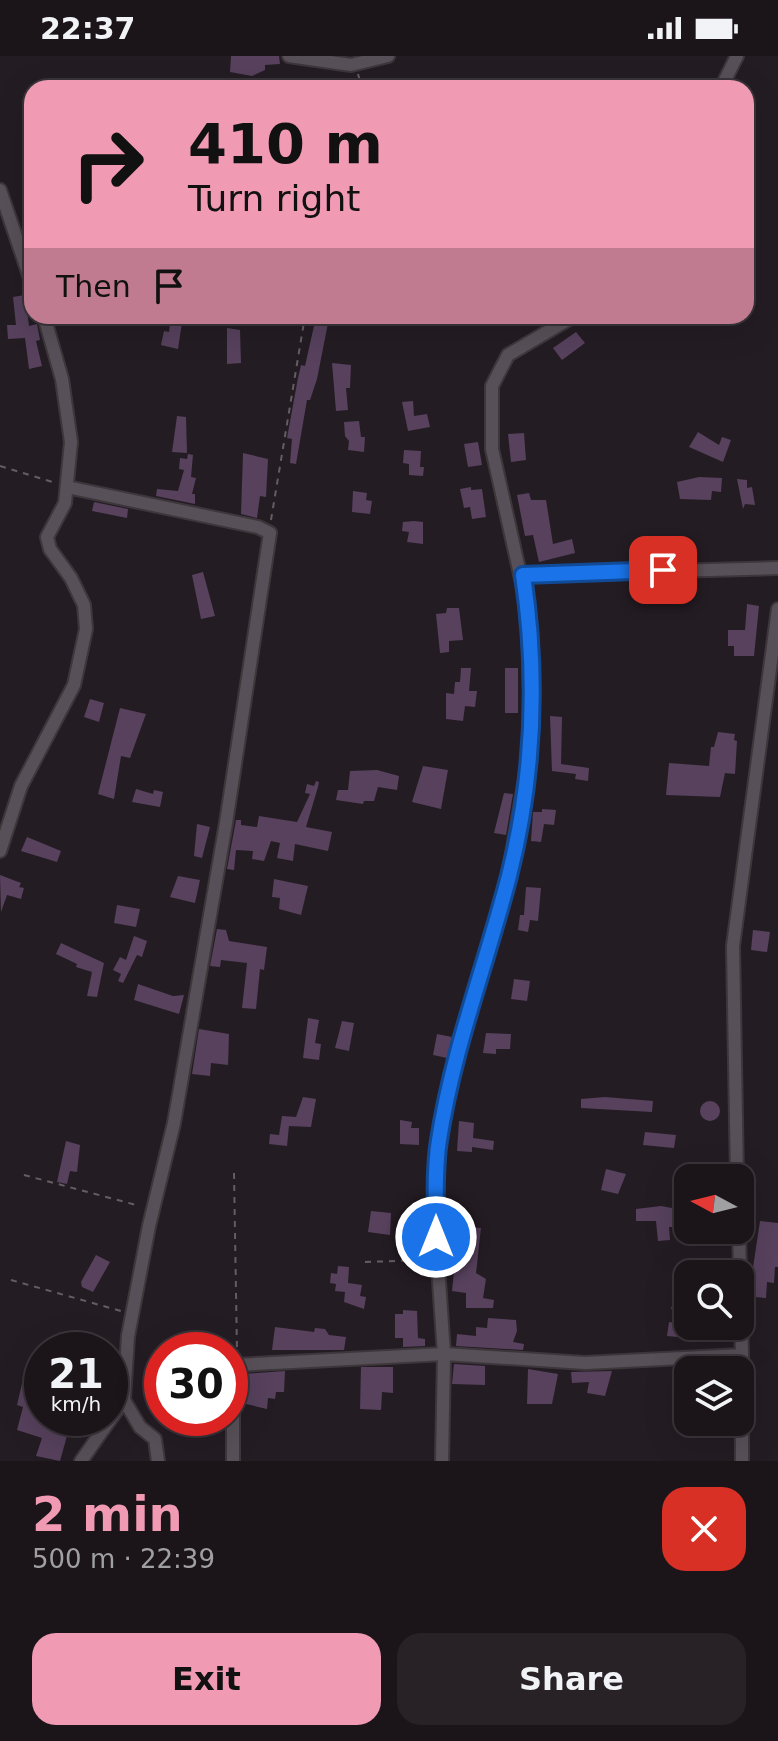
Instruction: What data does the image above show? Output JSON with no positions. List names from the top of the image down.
{
  "north": "left",
  "page": {
    "status": "22:37",
    "turn": ["410 m", "Turn right"],
    "then": "Then",
    "speed": "21 km/h",
    "limit": "30",
    "heading": ["2 min", "500 m · 22:39"],
    "buttons": ["Exit", "Share"]
  }
}
